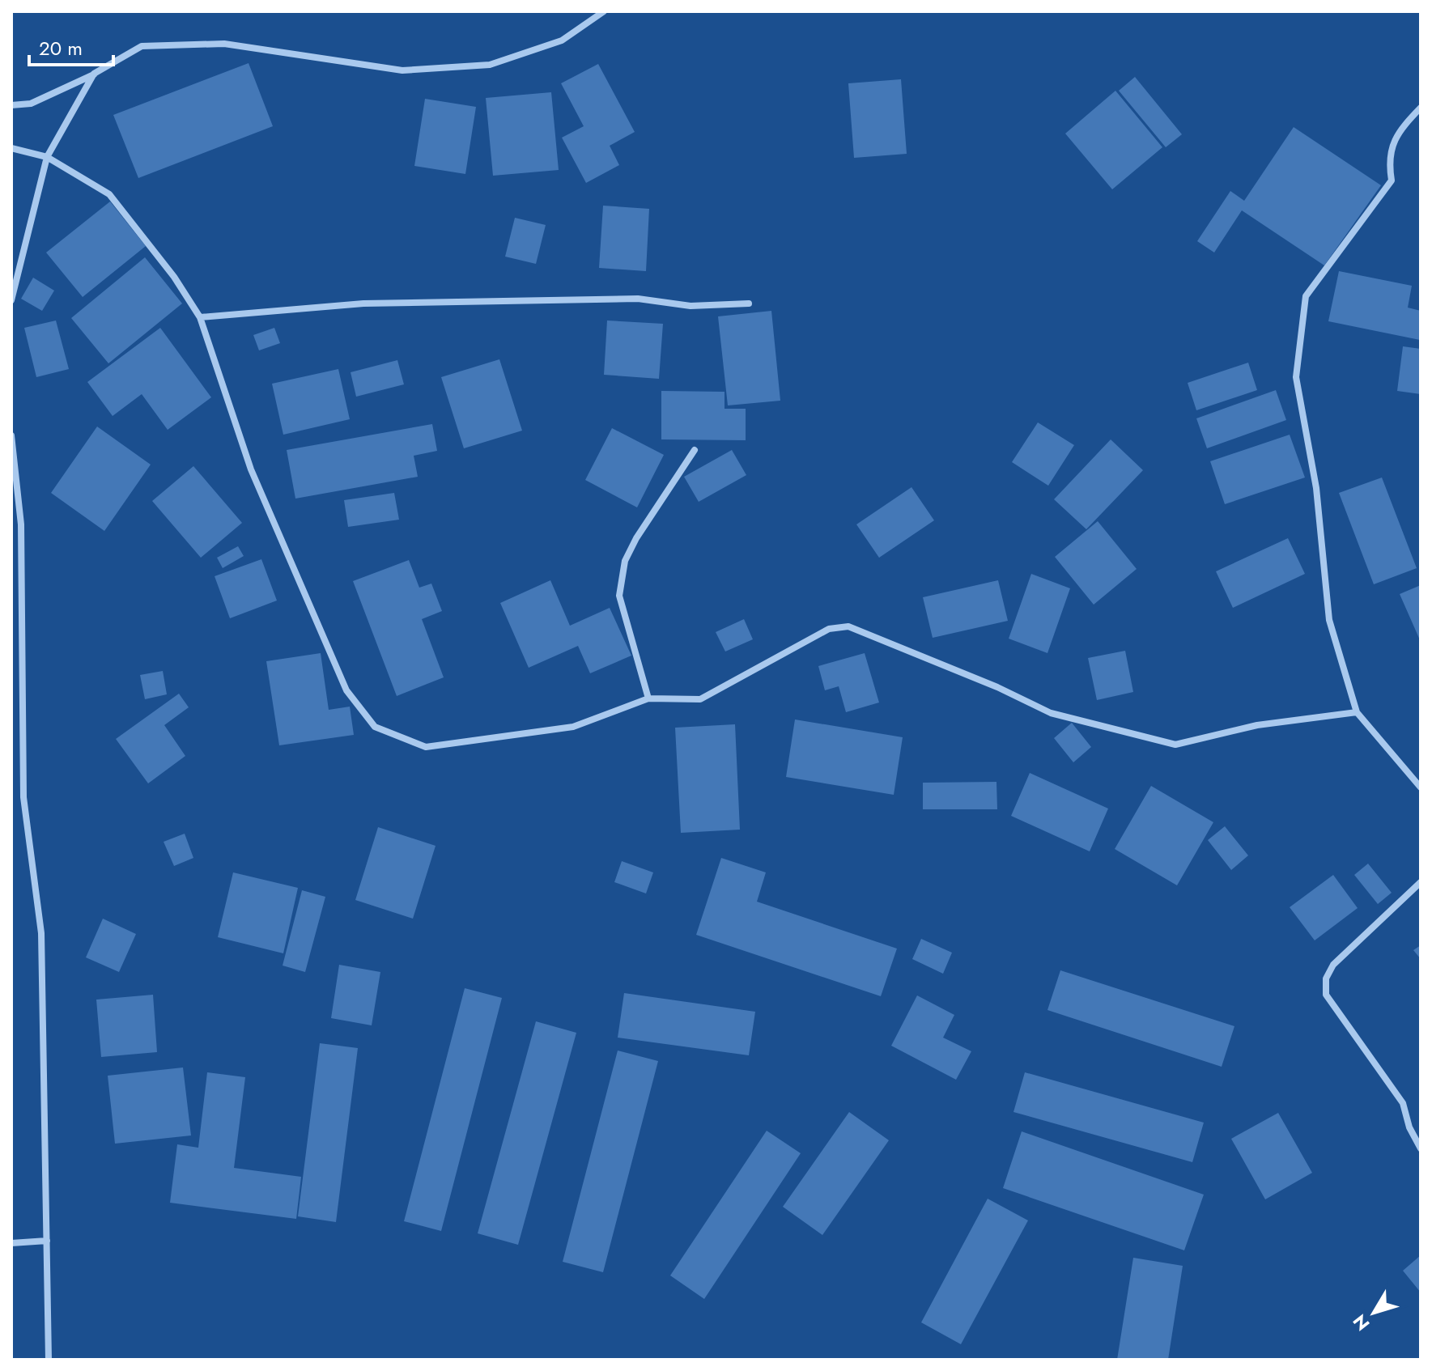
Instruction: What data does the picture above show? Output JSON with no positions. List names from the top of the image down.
{
  "scale_bar": "20 m",
  "north": "bottom left"
}
